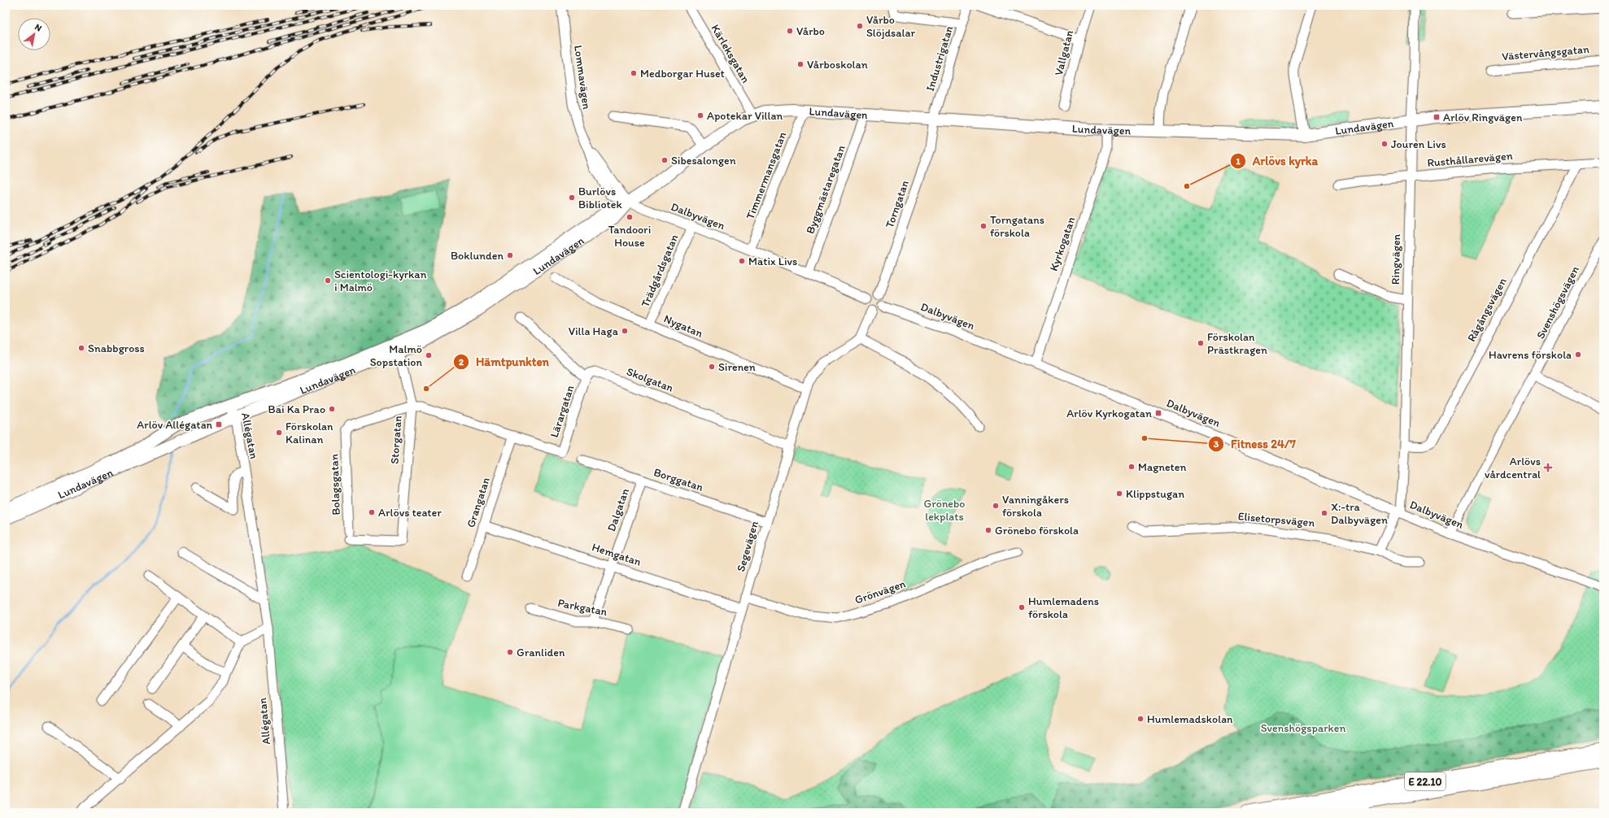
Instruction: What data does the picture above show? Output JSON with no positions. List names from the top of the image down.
{
  "streets": {
    "highway": ["E 22.10"],
    "main road": ["Lundavägen"],
    "street": [
      "Vallgatan",
      "Västervångsgatan",
      "Kärleksgatan",
      "Industrigatan",
      "Lommavägen",
      "Rusthållarevägen",
      "Timmermansgatan",
      "Byggmästaregatan",
      "Torngatan",
      "Dalbyvägen",
      "Kyrkogatan",
      "Ringvägen",
      "Trädgårdsgatan",
      "Svenshögsvägen",
      "Rågångsvägen",
      "Nygatan",
      "Skolgatan",
      "Lärargatan",
      "Allégatan",
      "Storgatan",
      "Borggatan",
      "Bolagsgatan",
      "Grangatan",
      "Dalgatan",
      "Elisetorpsvägen",
      "Segevägen",
      "Hemgatan",
      "Grönvägen",
      "Parkgatan"
    ]
  },
  "crossings": [
    ["Kärleksgatan", "Lundavägen"],
    ["Industrigatan", "Lundavägen"],
    ["Industrigatan", "Torngatan"],
    ["Lommavägen", "Lundavägen"],
    ["Lommavägen", "Dalbyvägen"],
    ["Lundavägen", "Timmermansgatan"],
    ["Lundavägen", "Byggmästaregatan"],
    ["Lundavägen", "Torngatan"],
    ["Lundavägen", "Dalbyvägen"],
    ["Lundavägen", "Kyrkogatan"],
    ["Lundavägen", "Ringvägen"],
    ["Lundavägen", "Allégatan"],
    ["Lundavägen", "Storgatan"],
    ["Rusthållarevägen", "Ringvägen"],
    ["Rusthållarevägen", "Rågångsvägen"],
    ["Timmermansgatan", "Dalbyvägen"],
    ["Byggmästaregatan", "Dalbyvägen"],
    ["Torngatan", "Dalbyvägen"],
    ["Dalbyvägen", "Kyrkogatan"],
    ["Dalbyvägen", "Ringvägen"],
    ["Dalbyvägen", "Trädgårdsgatan"],
    ["Dalbyvägen", "Svenshögsvägen"],
    ["Ringvägen", "Rågångsvägen"],
    ["Trädgårdsgatan", "Nygatan"],
    ["Nygatan", "Segevägen"],
    ["Skolgatan", "Lärargatan"],
    ["Skolgatan", "Segevägen"],
    ["Lärargatan", "Grangatan"],
    ["Storgatan", "Bolagsgatan"],
    ["Borggatan", "Dalgatan"],
    ["Borggatan", "Segevägen"],
    ["Grangatan", "Hemgatan"],
    ["Dalgatan", "Hemgatan"],
    ["Dalgatan", "Parkgatan"],
    ["Segevägen", "Hemgatan"],
    ["Segevägen", "Grönvägen"]
  ],
  "parks": ["Grönebo lekplats", "Svenshögsparken"],
  "places": {
    "other": [
      "Vårbo Slöjdsalar",
      "Vårbo",
      "Vårboskolan",
      "Medborgar Huset",
      "Apotekar Villan",
      "Jouren Livs",
      "Sibesalongen",
      "Arlövs kyrka",
      "Burlövs Bibliotek",
      "Tandoori House",
      "Torngatans förskola",
      "Boklunden",
      "Matix Livs",
      "Scientologi-kyrkan i Malmö",
      "Villa Haga",
      "Förskolan Prästkragen",
      "Snabbgross",
      "Havrens förskola",
      "Malmö Sopstation",
      "Sirenen",
      "Hämtpunkten",
      "Bai Ka Prao",
      "Förskolan Kalinan",
      "Fitness 24/7",
      "Magneten",
      "Klippstugan",
      "Vanningåkers förskola",
      "Arlövs teater",
      "X:-tra Dalbyvägen",
      "Grönebo förskola",
      "Humlemadens förskola",
      "Granliden",
      "Humlemadskolan"
    ],
    "transit": ["Arlöv Ringvägen", "Arlöv Kyrkogatan", "Arlöv Allégatan"],
    "health": ["Arlövs vårdcentral"]
  },
  "north": "top right"
}
